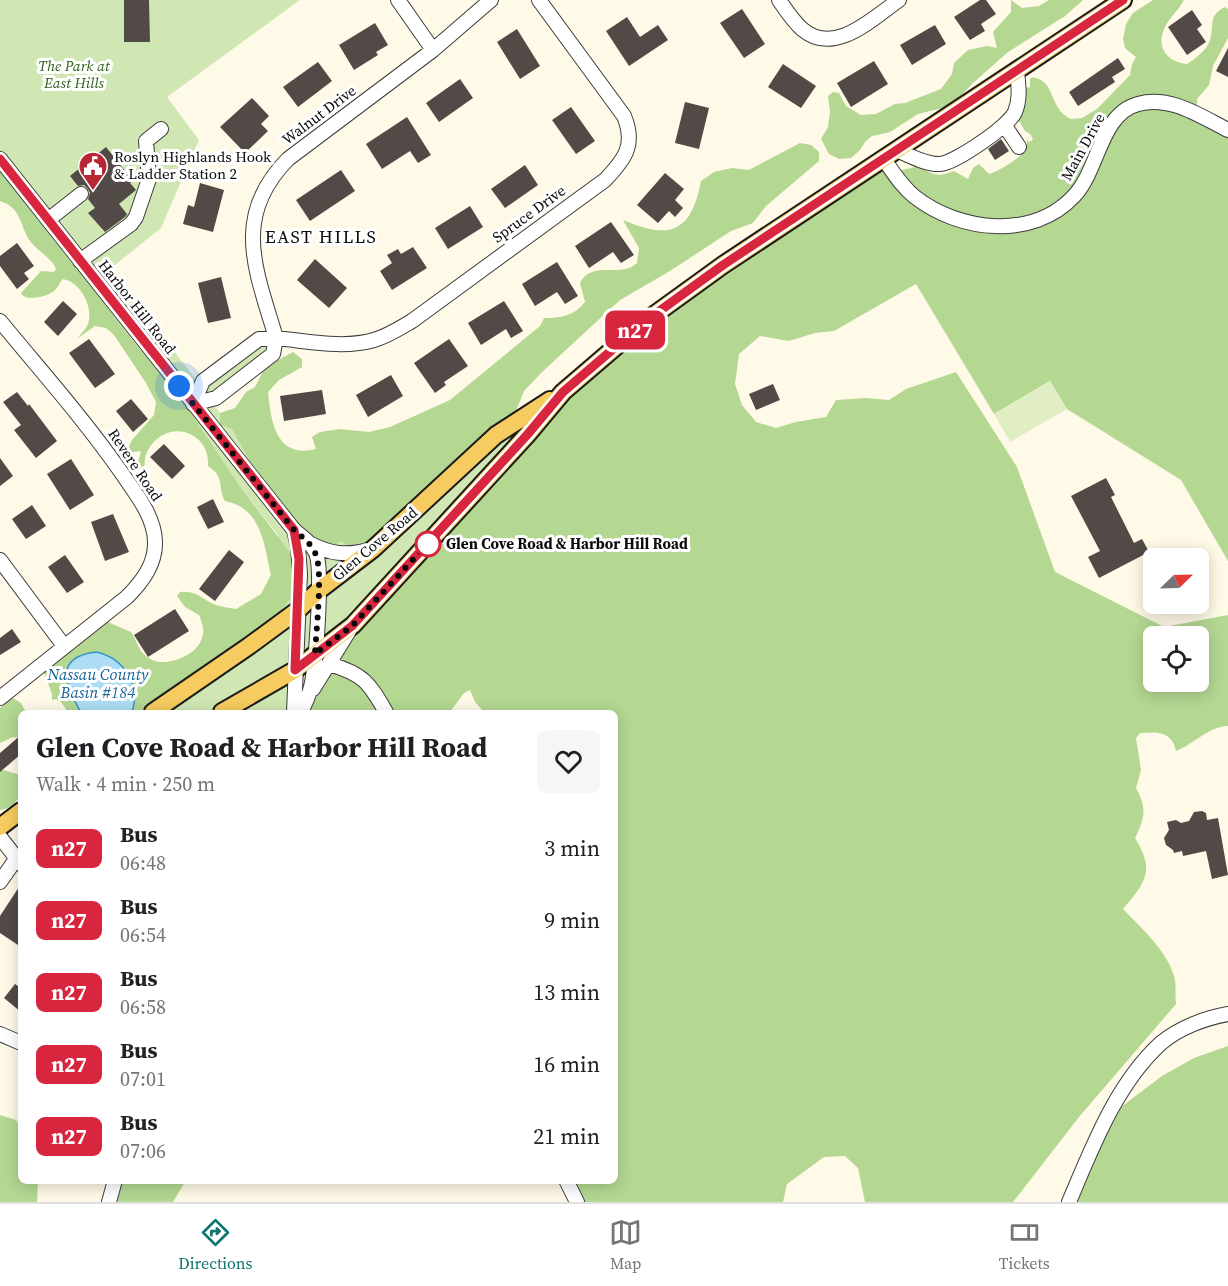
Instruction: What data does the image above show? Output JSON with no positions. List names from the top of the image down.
{
  "streets": {
    "main road": ["Glen Cove Road"],
    "street": [
      "Walnut Drive",
      "Main Drive",
      "Spruce Drive",
      "Harbor Hill Road",
      "Revere Road"
    ]
  },
  "crossings": [
    ["Walnut Drive", "Spruce Drive"],
    ["Main Drive", "Glen Cove Road"],
    ["Harbor Hill Road", "Glen Cove Road"]
  ],
  "districts": ["EAST HILLS"],
  "water": ["Nassau County Basin #184"],
  "parks": ["The Park at East Hills"],
  "places": {
    "public building": ["Roslyn Highlands Hook & Ladder Station 2"],
    "other": ["Glen Cove Road & Harbor Hill Road"]
  },
  "lines": ["bus line n27"],
  "north": "top right",
  "page": {
    "on_map": "n27",
    "heading": ["Glen Cove Road & Harbor Hill Road", "Walk · 4 min · 250 m"],
    "list": [
      {
        "mark": "n27",
        "name": "Bus",
        "note": "06:48",
        "value": "3 min"
      },
      {
        "mark": "n27",
        "name": "Bus",
        "note": "06:54",
        "value": "9 min"
      },
      {
        "mark": "n27",
        "name": "Bus",
        "note": "06:58",
        "value": "13 min"
      },
      {
        "mark": "n27",
        "name": "Bus",
        "note": "07:01",
        "value": "16 min"
      },
      {
        "mark": "n27",
        "name": "Bus",
        "note": "07:06",
        "value": "21 min"
      }
    ],
    "tabs": ["Directions", "Map", "Tickets"]
  }
}
